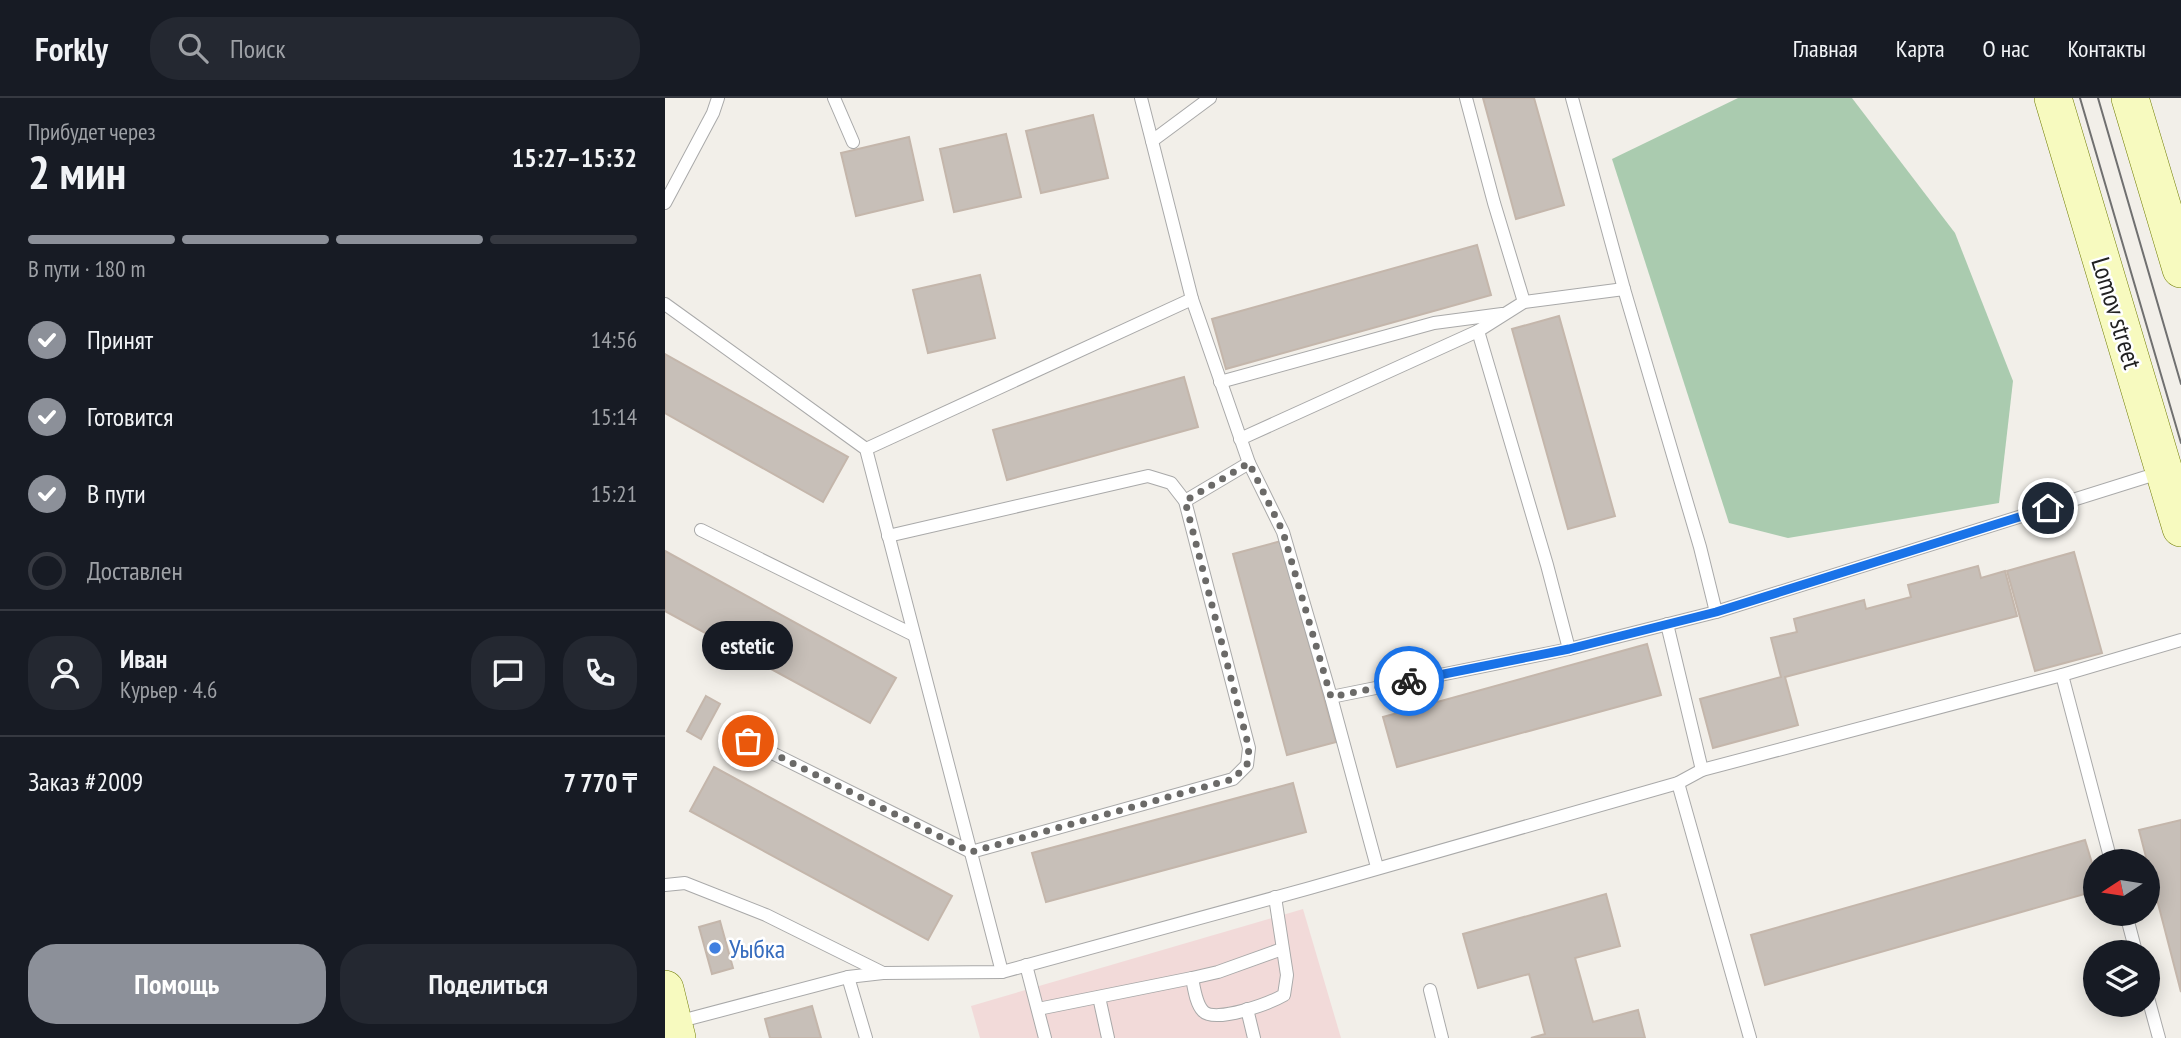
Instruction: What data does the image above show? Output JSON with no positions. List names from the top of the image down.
{
  "streets": {
    "main road": ["Lomov street"]
  },
  "places": ["estetic", "Уыбка"],
  "north": "left",
  "page": {
    "header": "Forkly",
    "search": "Поиск",
    "nav": [
      "Главная",
      "Карта",
      "О нас",
      "Контакты"
    ],
    "heading": ["2 мин", "Прибудет через", "15:27–15:32"],
    "panel": [
      "Иван",
      "Курьер · 4.6",
      "Заказ #2009",
      "7 770 ₸"
    ],
    "bar": "В пути · 180 m",
    "list": [
      ["Принят", "14:56"],
      ["Готовится", "15:14"],
      ["В пути", "15:21"],
      "Доставлен"
    ],
    "bubble": "estetic",
    "buttons": ["Помощь", "Поделиться"]
  }
}
